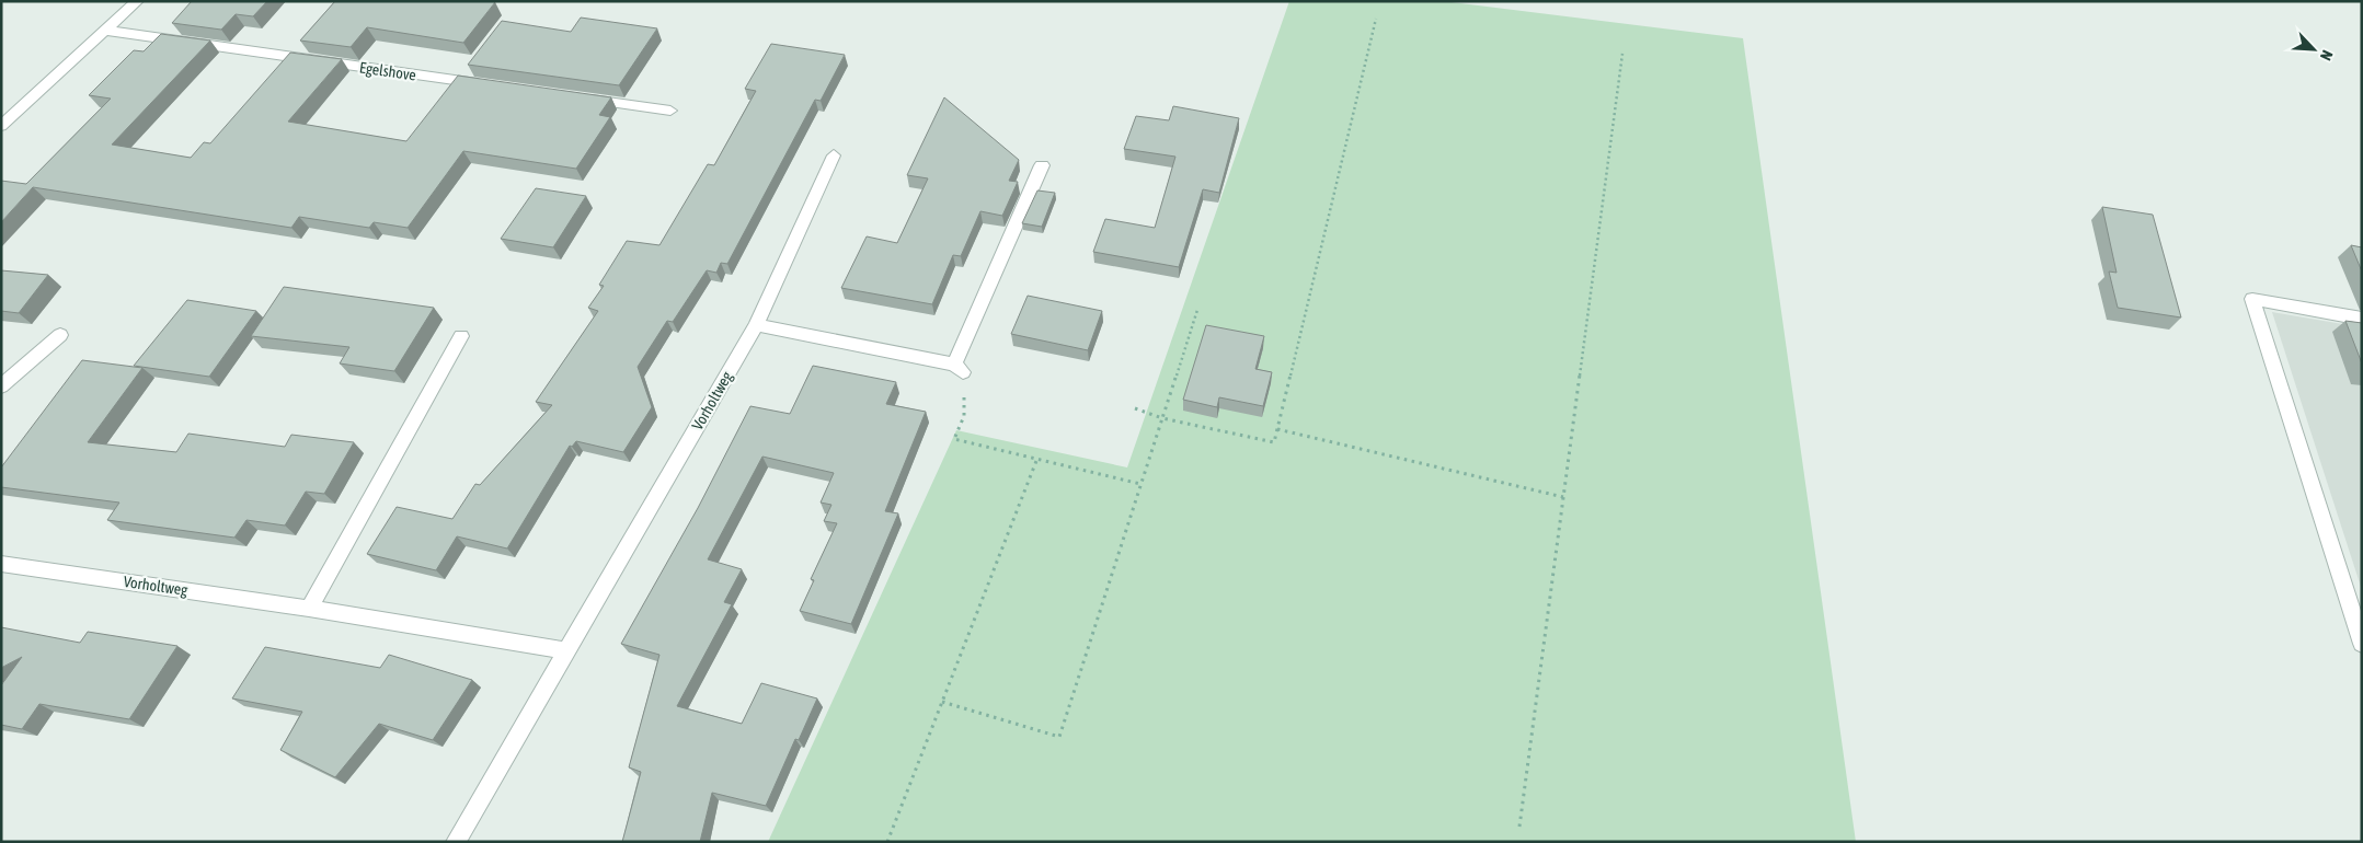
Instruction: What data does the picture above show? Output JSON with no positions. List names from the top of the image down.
{
  "streets": {
    "street": ["Egelshove", "Vorholtweg"]
  },
  "north": "bottom right"
}
